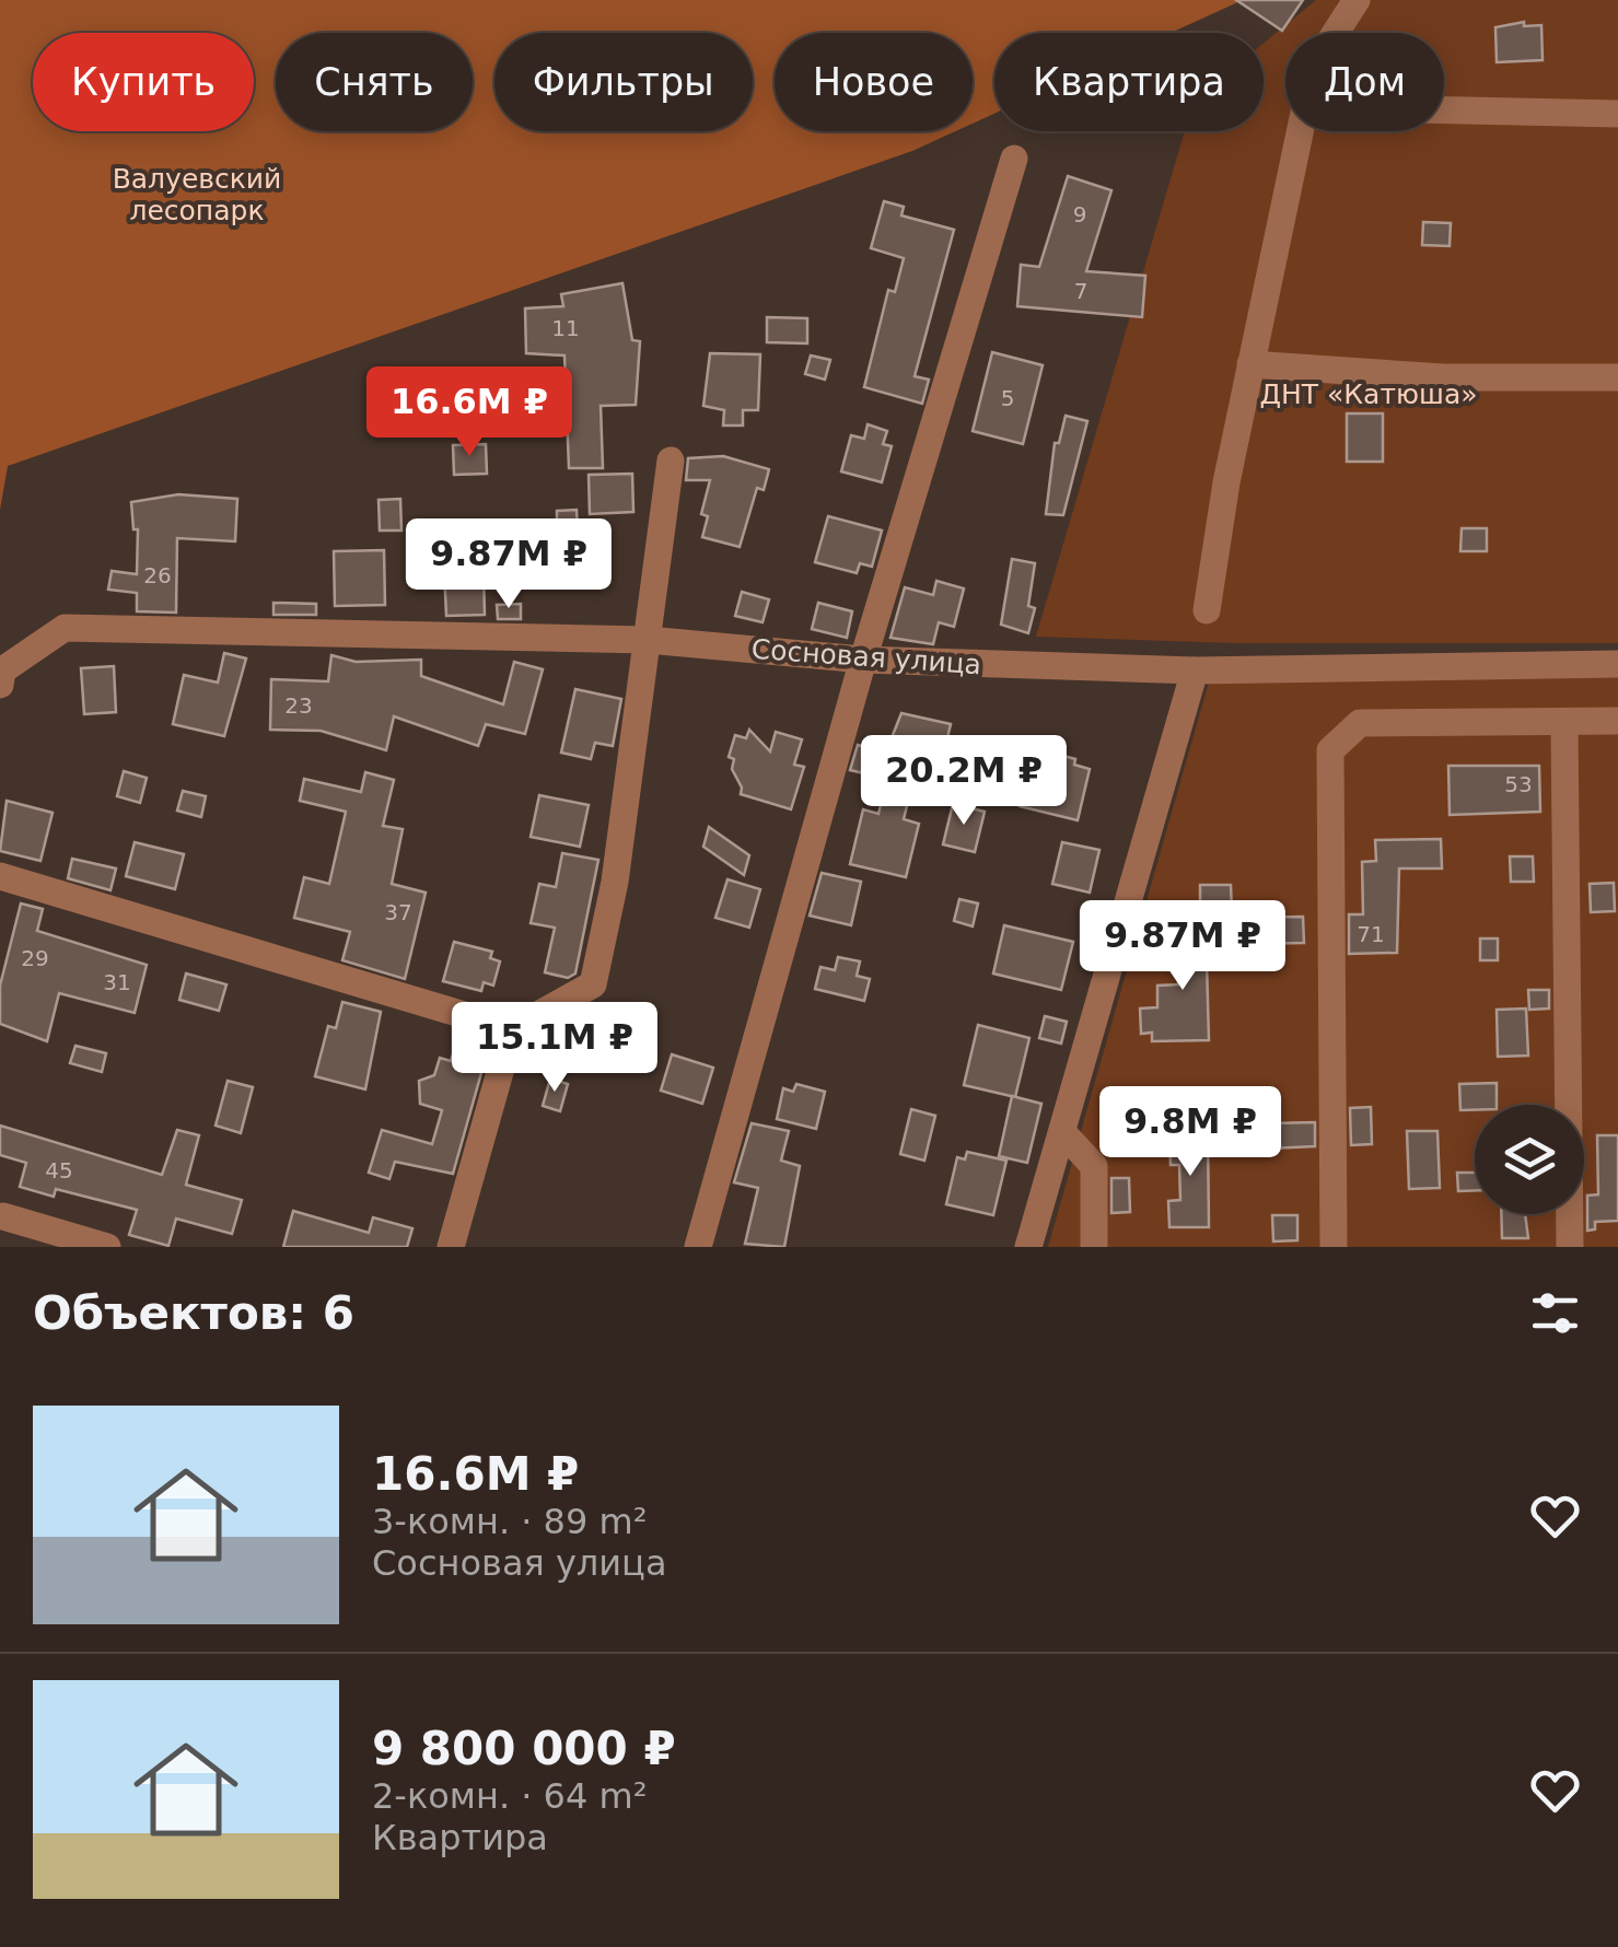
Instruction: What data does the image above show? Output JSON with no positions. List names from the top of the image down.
{
  "streets": {
    "street": ["Сосновая улица"]
  },
  "parks": ["Валуевский лесопарк", "ДНТ «Катюша»"],
  "house_numbers": [
    "9",
    "7",
    "11",
    "5",
    "26",
    "23",
    "53",
    "37",
    "71",
    "29",
    "31",
    "45"
  ],
  "page": {
    "chip": [
      "Купить",
      "Снять",
      "Фильтры",
      "Новое",
      "Квартира",
      "Дом"
    ],
    "price": [
      "16.6M ₽",
      "9.87M ₽",
      "20.2M ₽",
      "9.87M ₽",
      "15.1M ₽",
      "9.8M ₽"
    ],
    "heading": "Объектов: 6",
    "list": [
      {
        "name": "16.6M ₽",
        "note": "3-комн. · 89 m² · Сосновая улица"
      },
      {
        "name": "9 800 000 ₽",
        "note": "2-комн. · 64 m² · Квартира"
      }
    ]
  }
}
